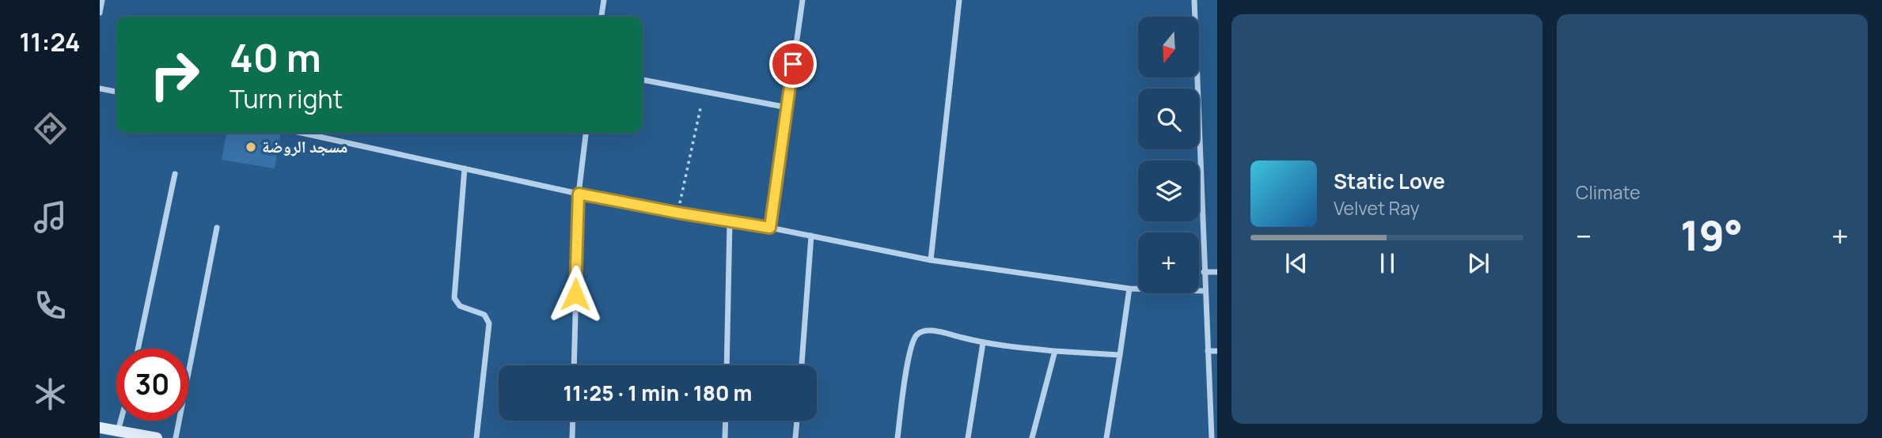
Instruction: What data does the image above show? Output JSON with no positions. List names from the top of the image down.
{
  "places": ["مسجد الروضة"],
  "north": "bottom",
  "page": {
    "tabs": "11:24",
    "tile": "Climate",
    "map_buttons": "+",
    "turn": ["40 m", "Turn right"],
    "song": ["Static Love", "Velvet Ray"],
    "heat": ["−", "19°", "+"],
    "limit": "30",
    "trip": "11:25 · 1 min · 180 m"
  }
}
